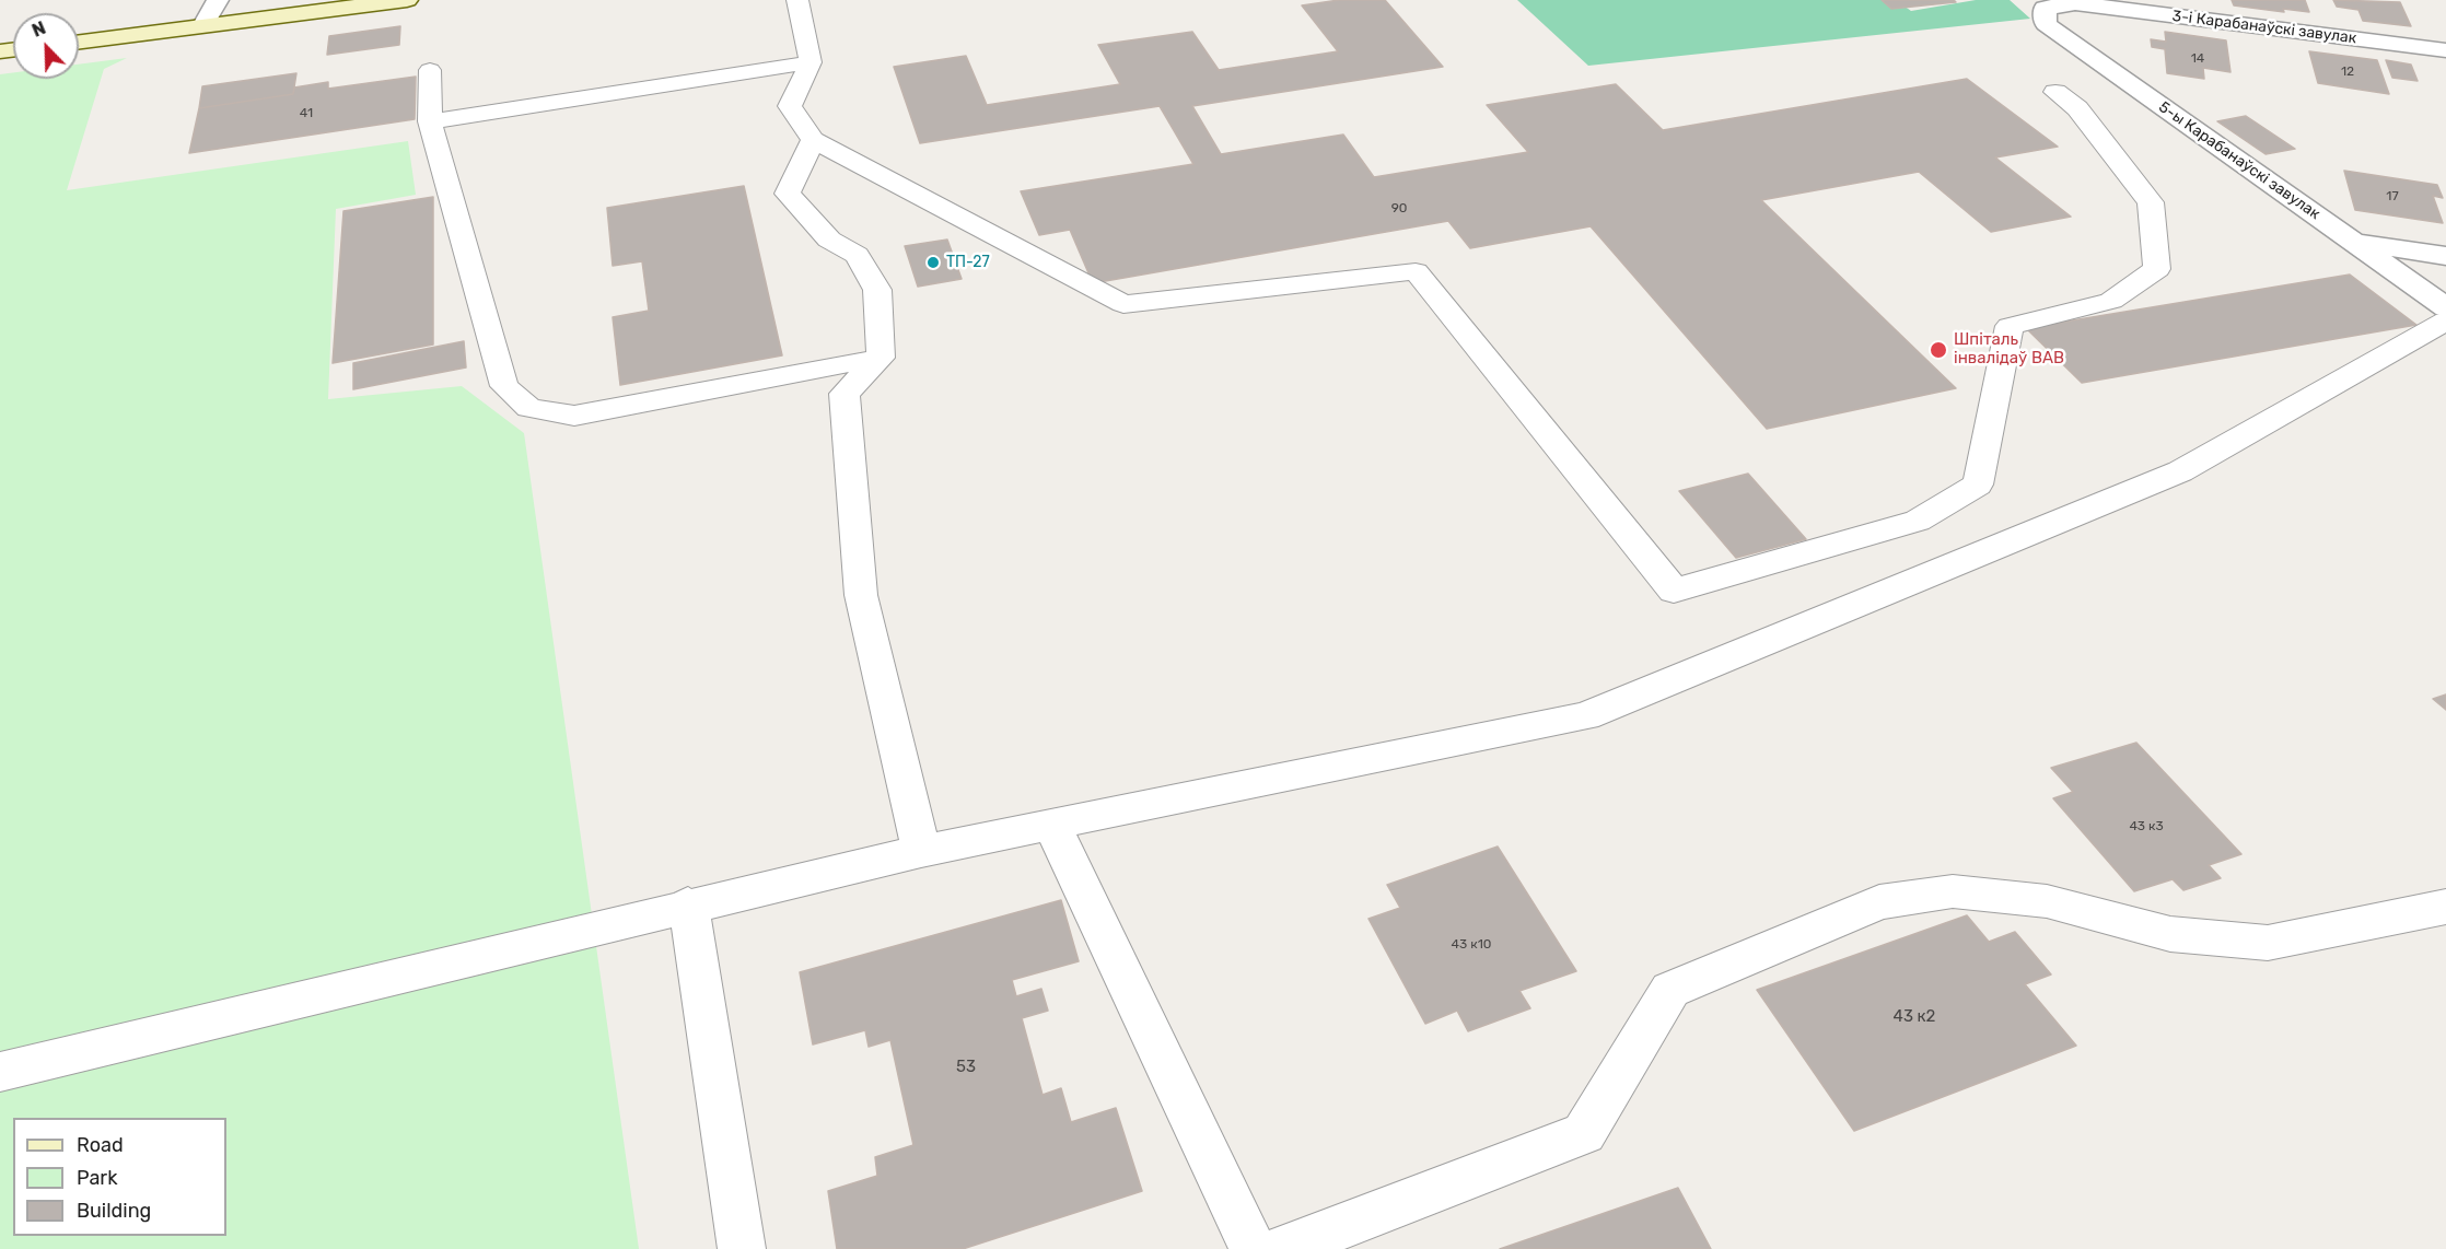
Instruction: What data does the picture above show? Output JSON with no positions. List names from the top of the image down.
{
  "streets": {
    "street": ["3-і Карабанаўскі завулак", "5-ы Карабанаўскі завулак"]
  },
  "crossings": [
    ["3-і Карабанаўскі завулак", "5-ы Карабанаўскі завулак"]
  ],
  "places": ["ТП-27", "Шпіталь інвалідаў ВАВ"],
  "house_numbers": [
    "14",
    "12",
    "41",
    "17",
    "90",
    "43 к3",
    "43 к10",
    "43 к2",
    "53"
  ],
  "legend": ["Road", "Park", "Building"],
  "north": "top left"
}
